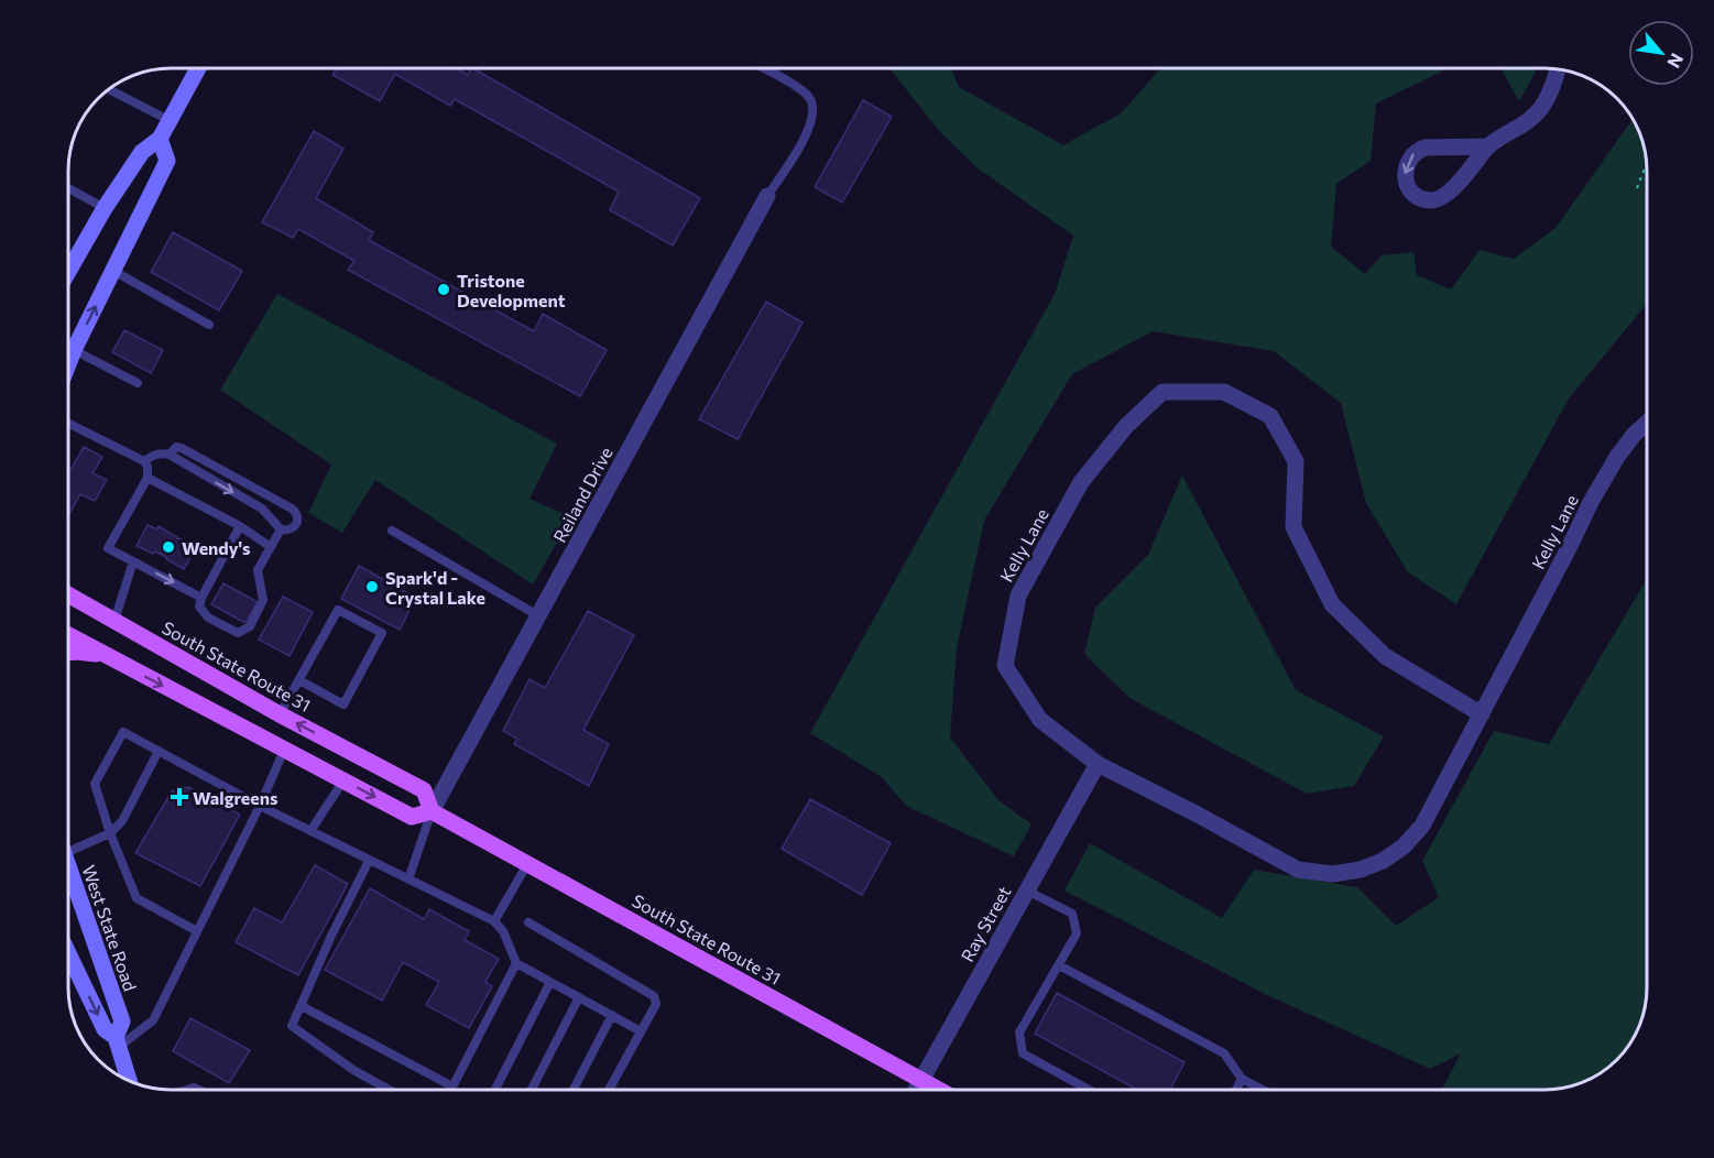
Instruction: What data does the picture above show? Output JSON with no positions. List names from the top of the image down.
{
  "streets": {
    "main road": ["South State Route 31", "West State Road"],
    "street": ["Reiland Drive", "Kelly Lane", "Ray Street"]
  },
  "crossings": [
    ["Reiland Drive", "South State Route 31"],
    ["Kelly Lane", "Ray Street"],
    ["South State Route 31", "Ray Street"]
  ],
  "places": {
    "other": ["Tristone Development", "Wendy's", "Spark'd - Crystal Lake"],
    "health": ["Walgreens"]
  },
  "north": "bottom right"
}
